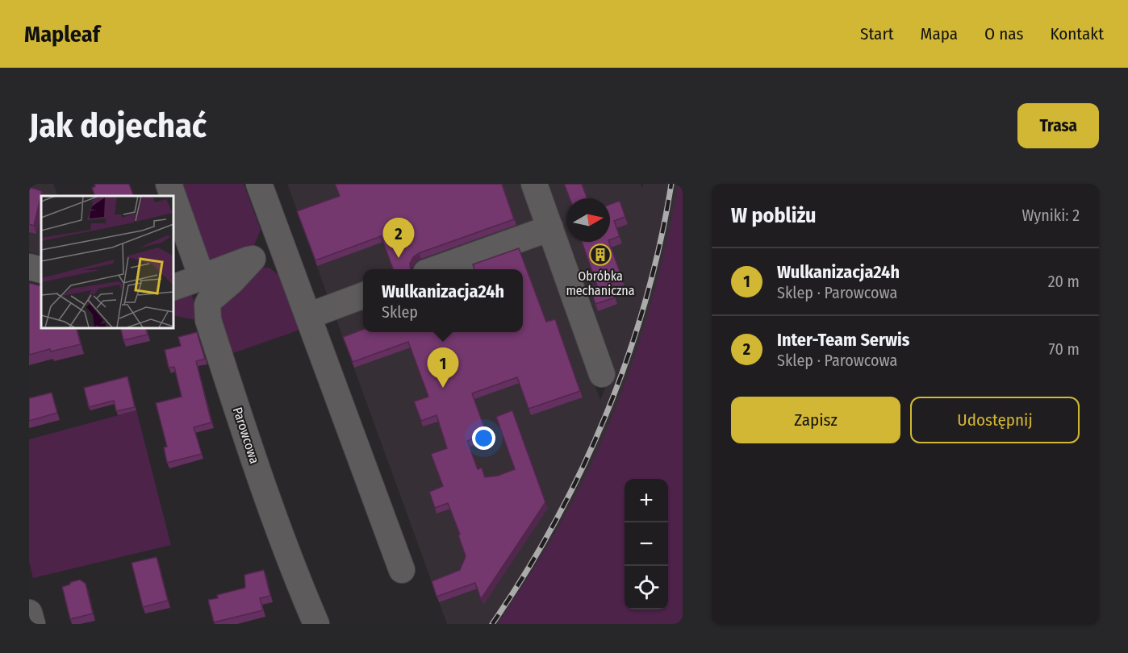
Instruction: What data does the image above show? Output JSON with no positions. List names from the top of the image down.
{
  "streets": {
    "street": ["Parowcowa"]
  },
  "places": {
    "building": ["Obróbka mechaniczna"]
  },
  "north": "right",
  "page": {
    "header": "Mapleaf",
    "nav": [
      "Start",
      "Mapa",
      "O nas",
      "Kontakt"
    ],
    "buttons": [
      "Trasa",
      ["Zapisz", "Udostępnij"]
    ],
    "title": "Jak dojechać",
    "heading": ["W pobliżu", "Wyniki: 2"],
    "pins": ["2", "1"],
    "list": [
      {
        "mark": "1",
        "name": "Wulkanizacja24h",
        "note": "Sklep · Parowcowa",
        "value": "20 m"
      },
      {
        "mark": "2",
        "name": "Inter-Team Serwis",
        "note": "Sklep · Parowcowa",
        "value": "70 m"
      }
    ],
    "popup": ["Wulkanizacja24h", "Sklep"],
    "map_buttons": ["+", "−"]
  }
}
